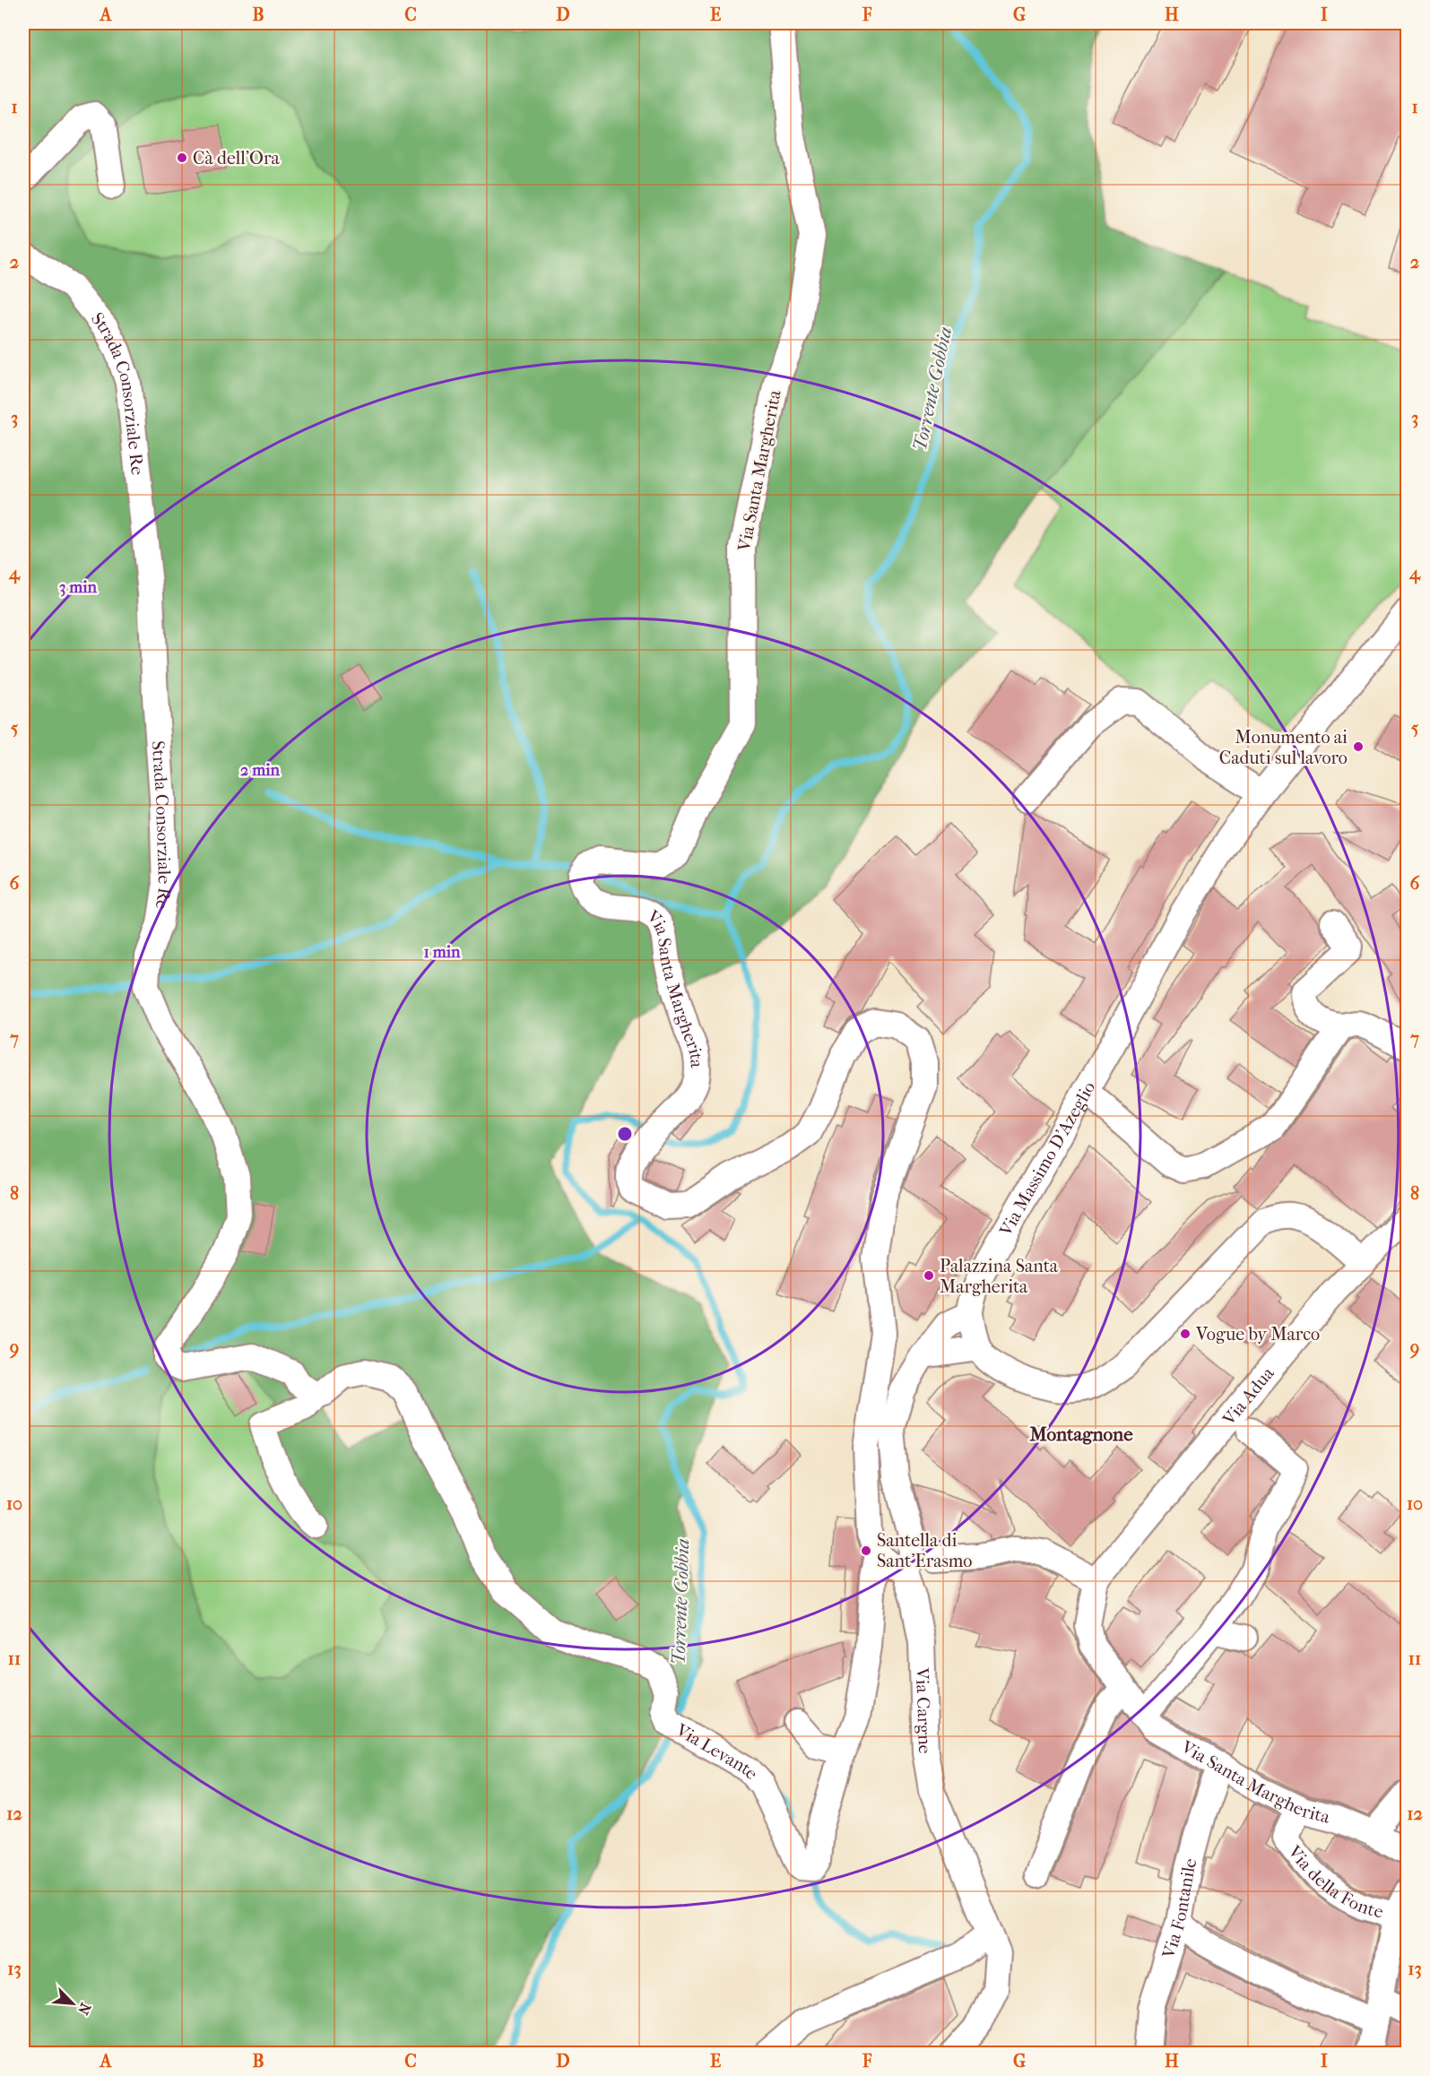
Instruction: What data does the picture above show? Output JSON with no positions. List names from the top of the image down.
{
  "streets": {
    "street": [
      "Strada Consorziale Re",
      "Via Santa Margherita",
      "Via Massimo D'Azeglio",
      "Via Adua",
      "Via Cargne",
      "Via Levante",
      "Via della Fonte",
      "Via Fontanile"
    ]
  },
  "crossings": [
    ["Strada Consorziale Re", "Via Levante"],
    ["Via Santa Margherita", "Via Adua"],
    ["Via Santa Margherita", "Via Levante"],
    ["Via Santa Margherita", "Via della Fonte"],
    ["Via Santa Margherita", "Via Fontanile"]
  ],
  "districts": ["Montagnone"],
  "water": ["Torrente Gobbia"],
  "places": [
    "Cà dell'Ora",
    "Monumento ai Caduti sul lavoro",
    "Palazzina Santa Margherita",
    "Vogue by Marco",
    "Santella di Sant'Erasmo"
  ],
  "north": "bottom right",
  "grid": {
    "columns": [
      "A",
      "B",
      "C",
      "D",
      "E",
      "F",
      "G",
      "H",
      "I"
    ],
    "rows": [
      "1",
      "2",
      "3",
      "4",
      "5",
      "6",
      "7",
      "8",
      "9",
      "10",
      "11",
      "12",
      "13"
    ]
  },
  "rings": ["3 min", "2 min", "1 min"]
}
